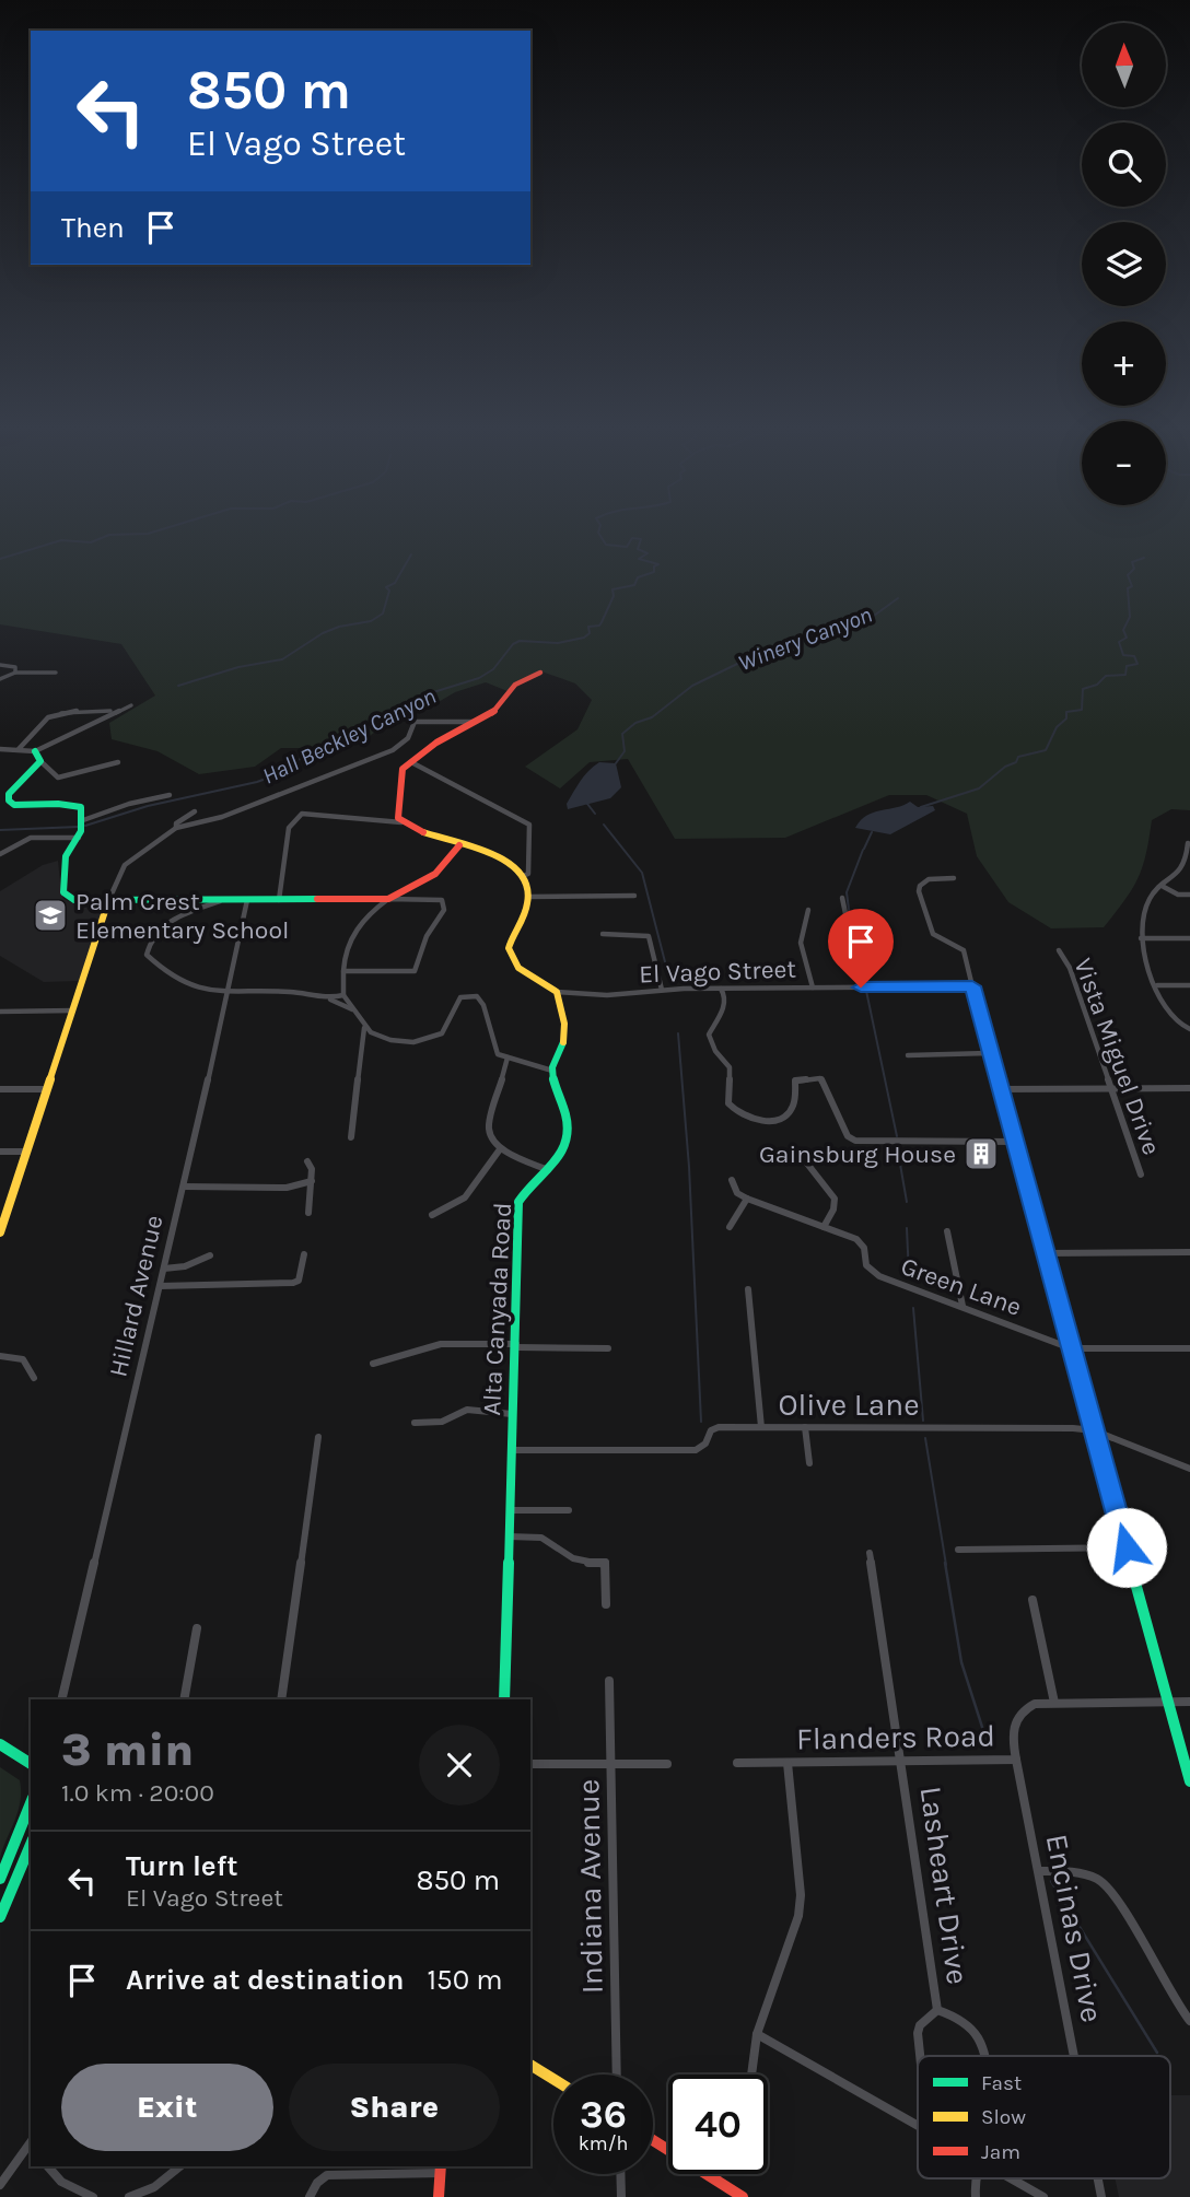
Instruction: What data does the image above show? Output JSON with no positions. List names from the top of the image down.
{
  "streets": {
    "main road": ["Alta Canyada Road"],
    "street": [
      "El Vago Street",
      "Vista Miguel Drive",
      "Green Lane",
      "Hillard Avenue",
      "Olive Lane",
      "Flanders Road",
      "Lasheart Drive",
      "Indiana Avenue",
      "Encinas Drive"
    ]
  },
  "crossings": [
    ["Alta Canyada Road", "Olive Lane"],
    ["Flanders Road", "Lasheart Drive"],
    ["Flanders Road", "Encinas Drive"]
  ],
  "water": ["Winery Canyon", "Hall Beckley Canyon"],
  "places": {
    "school or university": ["Palm Crest Elementary School"],
    "building": ["Gainsburg House"]
  },
  "legend": ["Fast", "Slow", "Jam"],
  "north": "top",
  "page": {
    "map_buttons": ["+", "−"],
    "turn": ["850 m", "El Vago Street"],
    "then": "Then",
    "heading": ["3 min", "1.0 km · 20:00"],
    "list": [
      {
        "name": "Turn left",
        "note": "El Vago Street",
        "value": "850 m"
      },
      {
        "name": "Arrive at destination",
        "value": "150 m"
      }
    ],
    "buttons": ["Exit", "Share"],
    "speed": "36 km/h",
    "limit": "40"
  }
}
